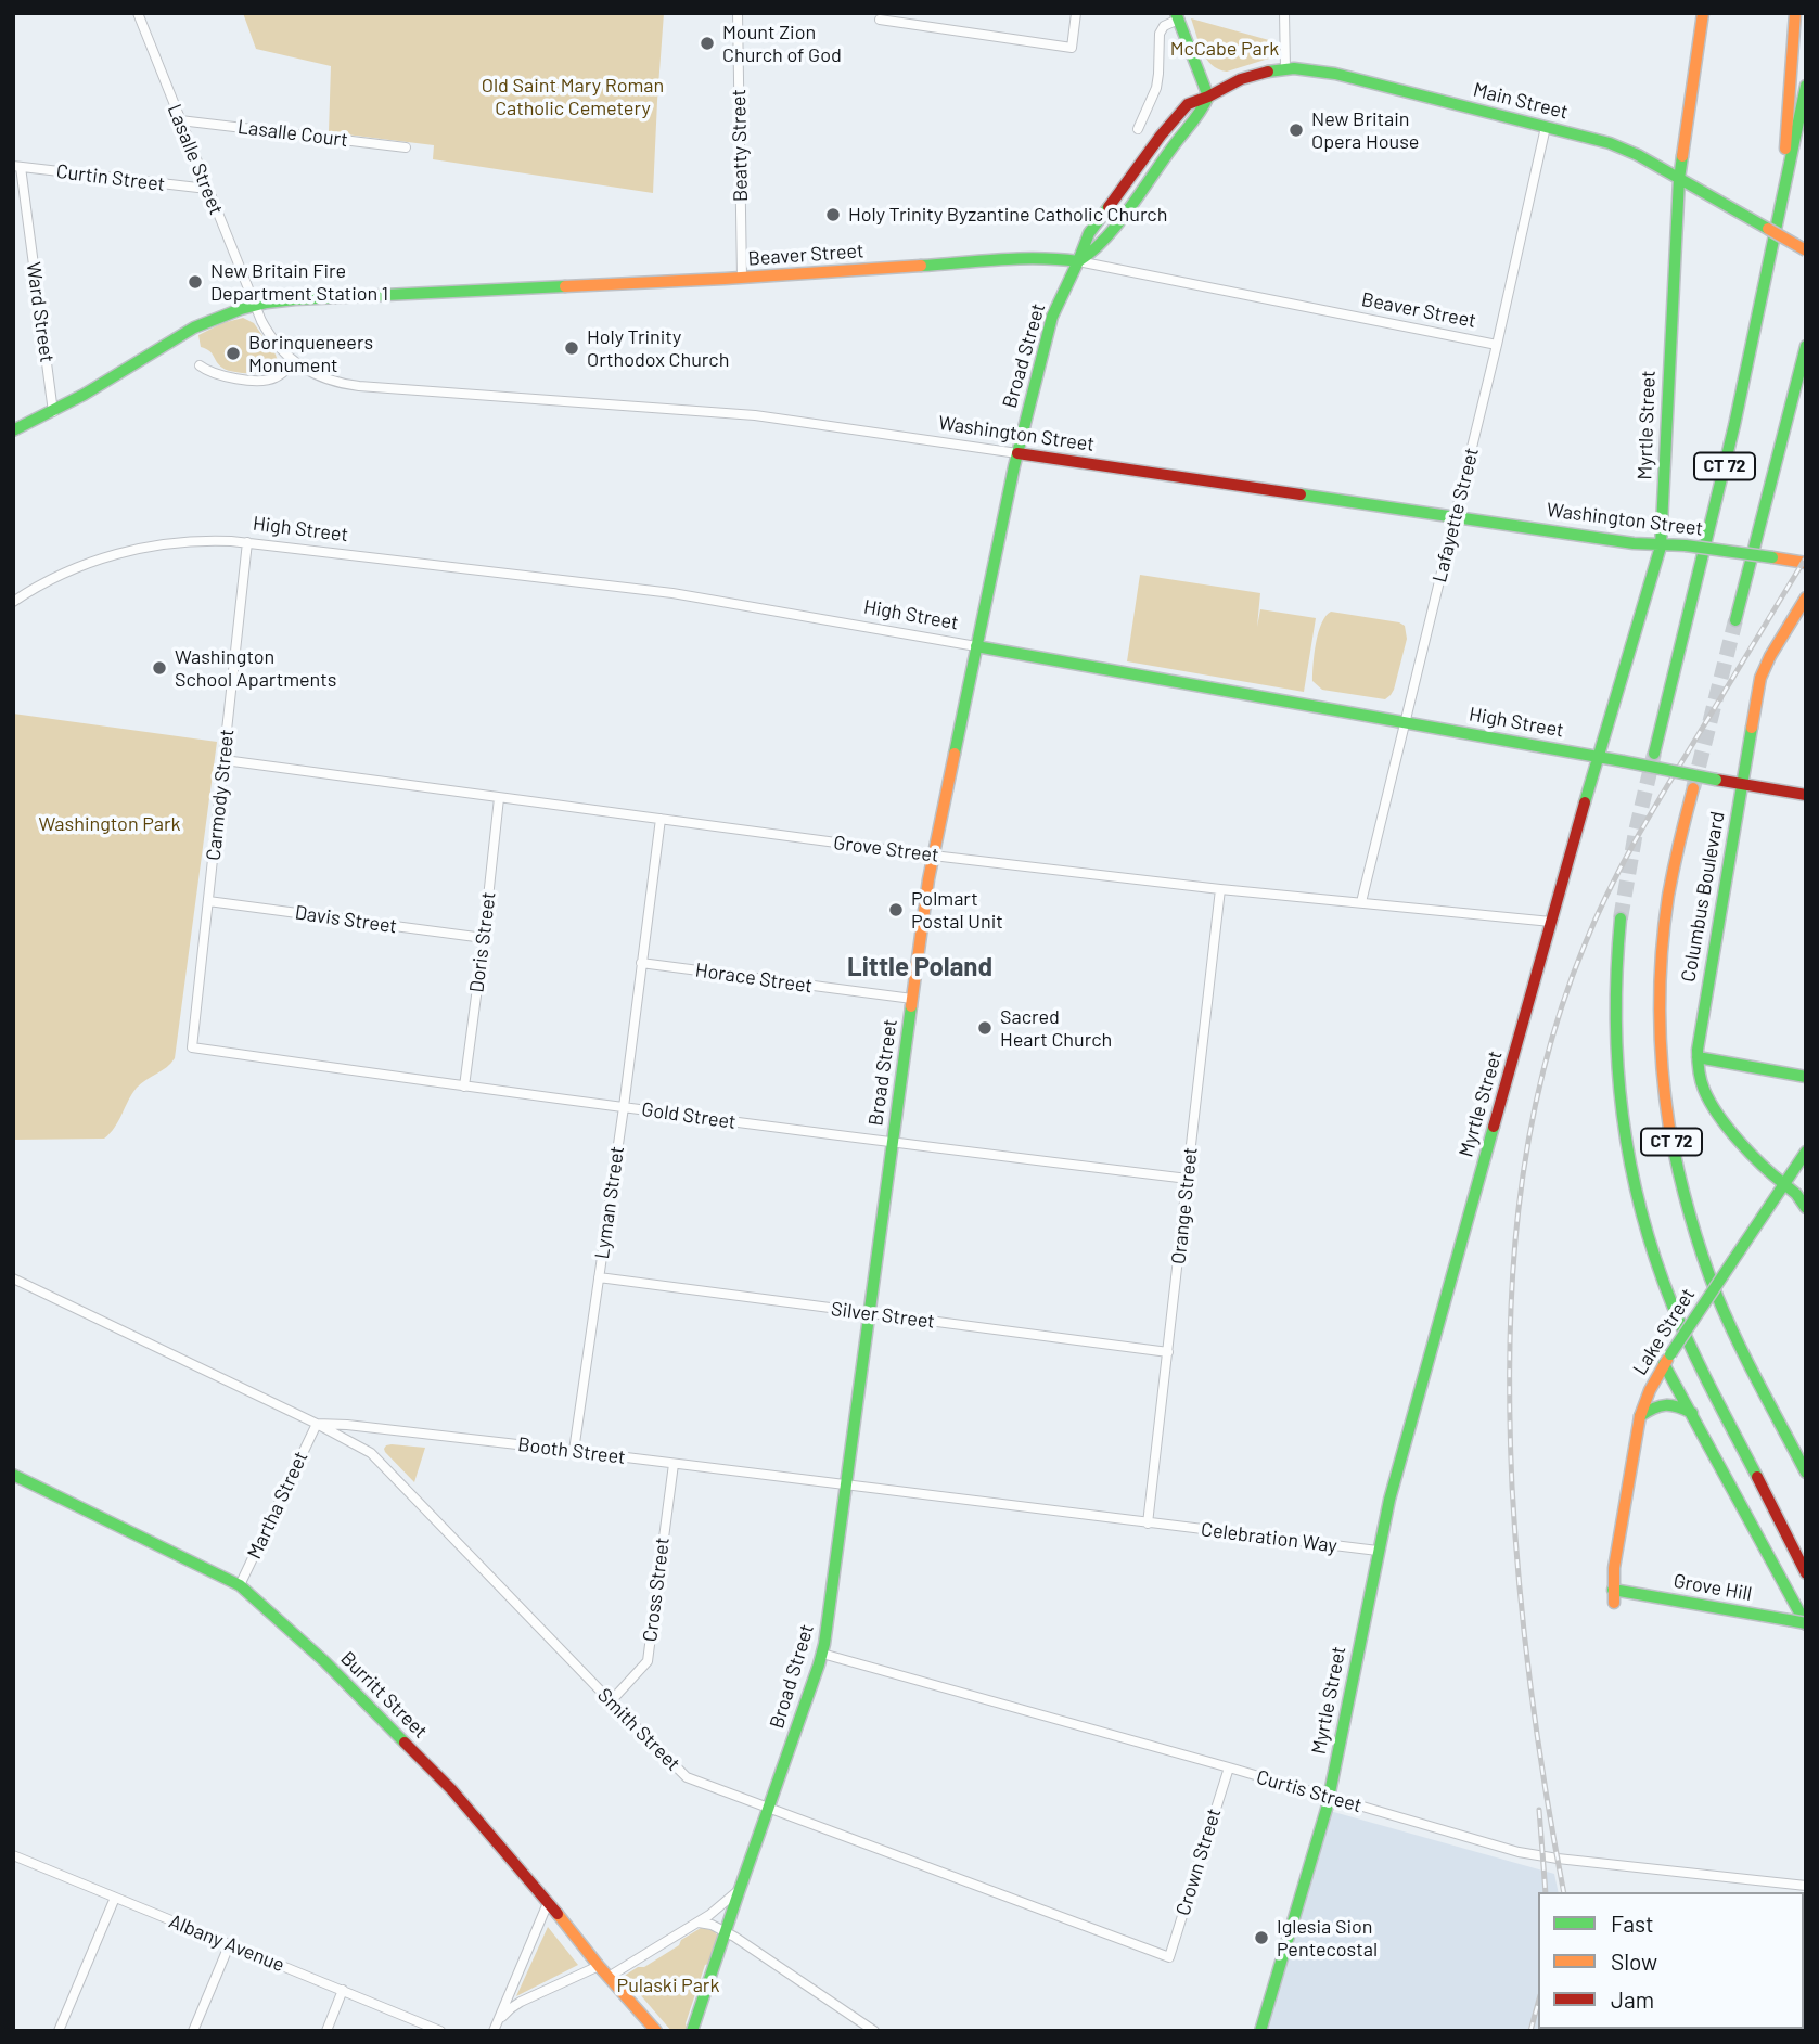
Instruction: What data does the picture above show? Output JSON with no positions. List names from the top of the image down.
{
  "streets": {
    "main road": [
      "Main Street",
      "Beaver Street",
      "Broad Street",
      "Myrtle Street",
      "Washington Street",
      "CT 72",
      "High Street",
      "Columbus Boulevard",
      "Lake Street",
      "Grove Hill",
      "Burritt Street"
    ],
    "street": [
      "Lasalle Court",
      "Beatty Street",
      "Lasalle Street",
      "Curtin Street",
      "Ward Street",
      "Lafayette Street",
      "Carmody Street",
      "Grove Street",
      "Davis Street",
      "Doris Street",
      "Horace Street",
      "Gold Street",
      "Lyman Street",
      "Orange Street",
      "Silver Street",
      "Booth Street",
      "Martha Street",
      "Celebration Way",
      "Cross Street",
      "Smith Street",
      "Curtis Street",
      "Crown Street",
      "Albany Avenue"
    ]
  },
  "crossings": [
    ["Main Street", "Beaver Street"],
    ["Main Street", "Broad Street"],
    ["Main Street", "Myrtle Street"],
    ["Main Street", "Lafayette Street"],
    ["Lasalle Court", "Lasalle Street"],
    ["Beatty Street", "Beaver Street"],
    ["Lasalle Street", "Curtin Street"],
    ["Lasalle Street", "Beaver Street"],
    ["Lasalle Street", "Washington Street"],
    ["Curtin Street", "Ward Street"],
    ["Beaver Street", "Ward Street"],
    ["Beaver Street", "Broad Street"],
    ["Beaver Street", "Washington Street"],
    ["Beaver Street", "Lafayette Street"],
    ["Broad Street", "Washington Street"],
    ["Broad Street", "High Street"],
    ["Broad Street", "Grove Street"],
    ["Broad Street", "Horace Street"],
    ["Broad Street", "Gold Street"],
    ["Broad Street", "Silver Street"],
    ["Broad Street", "Booth Street"],
    ["Broad Street", "Burritt Street"],
    ["Broad Street", "Smith Street"],
    ["Broad Street", "Curtis Street"],
    ["Myrtle Street", "Washington Street"],
    ["Myrtle Street", "High Street"],
    ["Myrtle Street", "Grove Street"],
    ["Myrtle Street", "Celebration Way"],
    ["Myrtle Street", "Curtis Street"],
    ["Washington Street", "Lafayette Street"],
    ["Lafayette Street", "High Street"],
    ["Lafayette Street", "Grove Street"],
    ["High Street", "Carmody Street"],
    ["High Street", "Columbus Boulevard"],
    ["Carmody Street", "Grove Street"],
    ["Carmody Street", "Davis Street"],
    ["Carmody Street", "Gold Street"],
    ["Grove Street", "Doris Street"],
    ["Grove Street", "Lyman Street"],
    ["Grove Street", "Orange Street"],
    ["Columbus Boulevard", "Lake Street"],
    ["Davis Street", "Doris Street"],
    ["Doris Street", "Gold Street"],
    ["Horace Street", "Lyman Street"],
    ["Gold Street", "Lyman Street"],
    ["Gold Street", "Orange Street"],
    ["Lyman Street", "Silver Street"],
    ["Lyman Street", "Booth Street"],
    ["Orange Street", "Silver Street"],
    ["Orange Street", "Booth Street"],
    ["Lake Street", "Grove Hill"],
    ["Booth Street", "Martha Street"],
    ["Booth Street", "Celebration Way"],
    ["Booth Street", "Cross Street"],
    ["Booth Street", "Smith Street"],
    ["Martha Street", "Burritt Street"],
    ["Martha Street", "Smith Street"],
    ["Cross Street", "Smith Street"],
    ["Smith Street", "Crown Street"],
    ["Curtis Street", "Crown Street"]
  ],
  "districts": ["Little Poland"],
  "parks": [
    "McCabe Park",
    "Old Saint Mary Roman Catholic Cemetery",
    "Washington Park",
    "Pulaski Park"
  ],
  "places": [
    "Mount Zion Church of God",
    "New Britain Opera House",
    "Holy Trinity Byzantine Catholic Church",
    "New Britain Fire Department Station 1",
    "Holy Trinity Orthodox Church",
    "Borinqueneers Monument",
    "Washington School Apartments",
    "Polmart Postal Unit",
    "Sacred Heart Church",
    "Iglesia Sion Pentecostal"
  ],
  "legend": ["Fast", "Slow", "Jam"]
}
